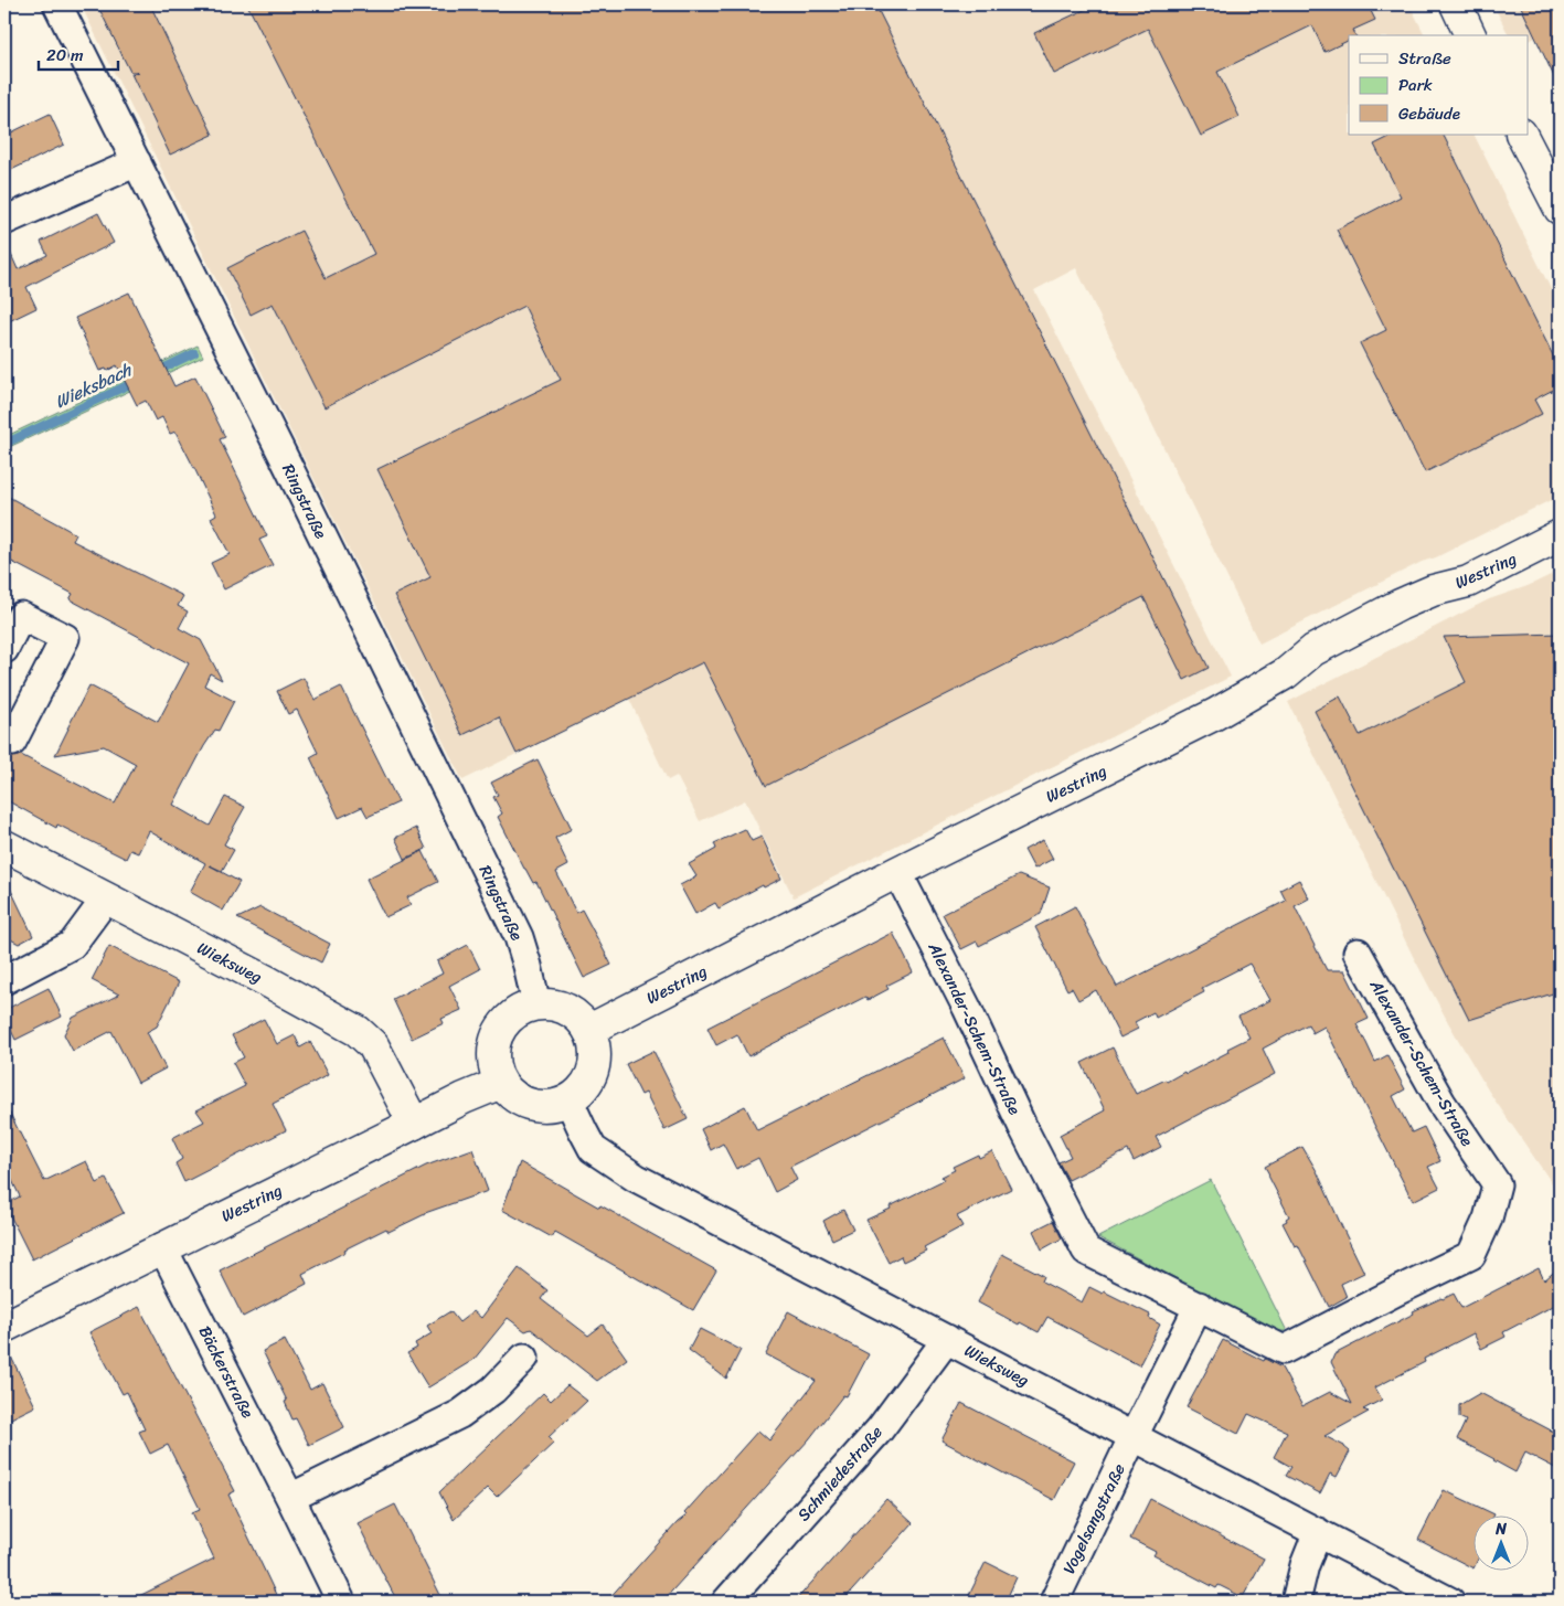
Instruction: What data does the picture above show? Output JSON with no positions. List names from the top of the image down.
{
  "streets": {
    "main road": ["Westring", "Wieksweg"],
    "street": [
      "Ringstraße",
      "Alexander-Schem-Straße",
      "Bäckerstraße",
      "Schmiedestraße",
      "Vogelsangstraße"
    ]
  },
  "crossings": [
    ["Ringstraße", "Westring"],
    ["Ringstraße", "Wieksweg"],
    ["Westring", "Wieksweg"],
    ["Westring", "Alexander-Schem-Straße"],
    ["Westring", "Bäckerstraße"],
    ["Wieksweg", "Schmiedestraße"],
    ["Wieksweg", "Vogelsangstraße"]
  ],
  "water": ["Wieksbach"],
  "legend": ["Straße", "Park", "Gebäude"],
  "scale_bar": "20 m",
  "north": "top"
}
